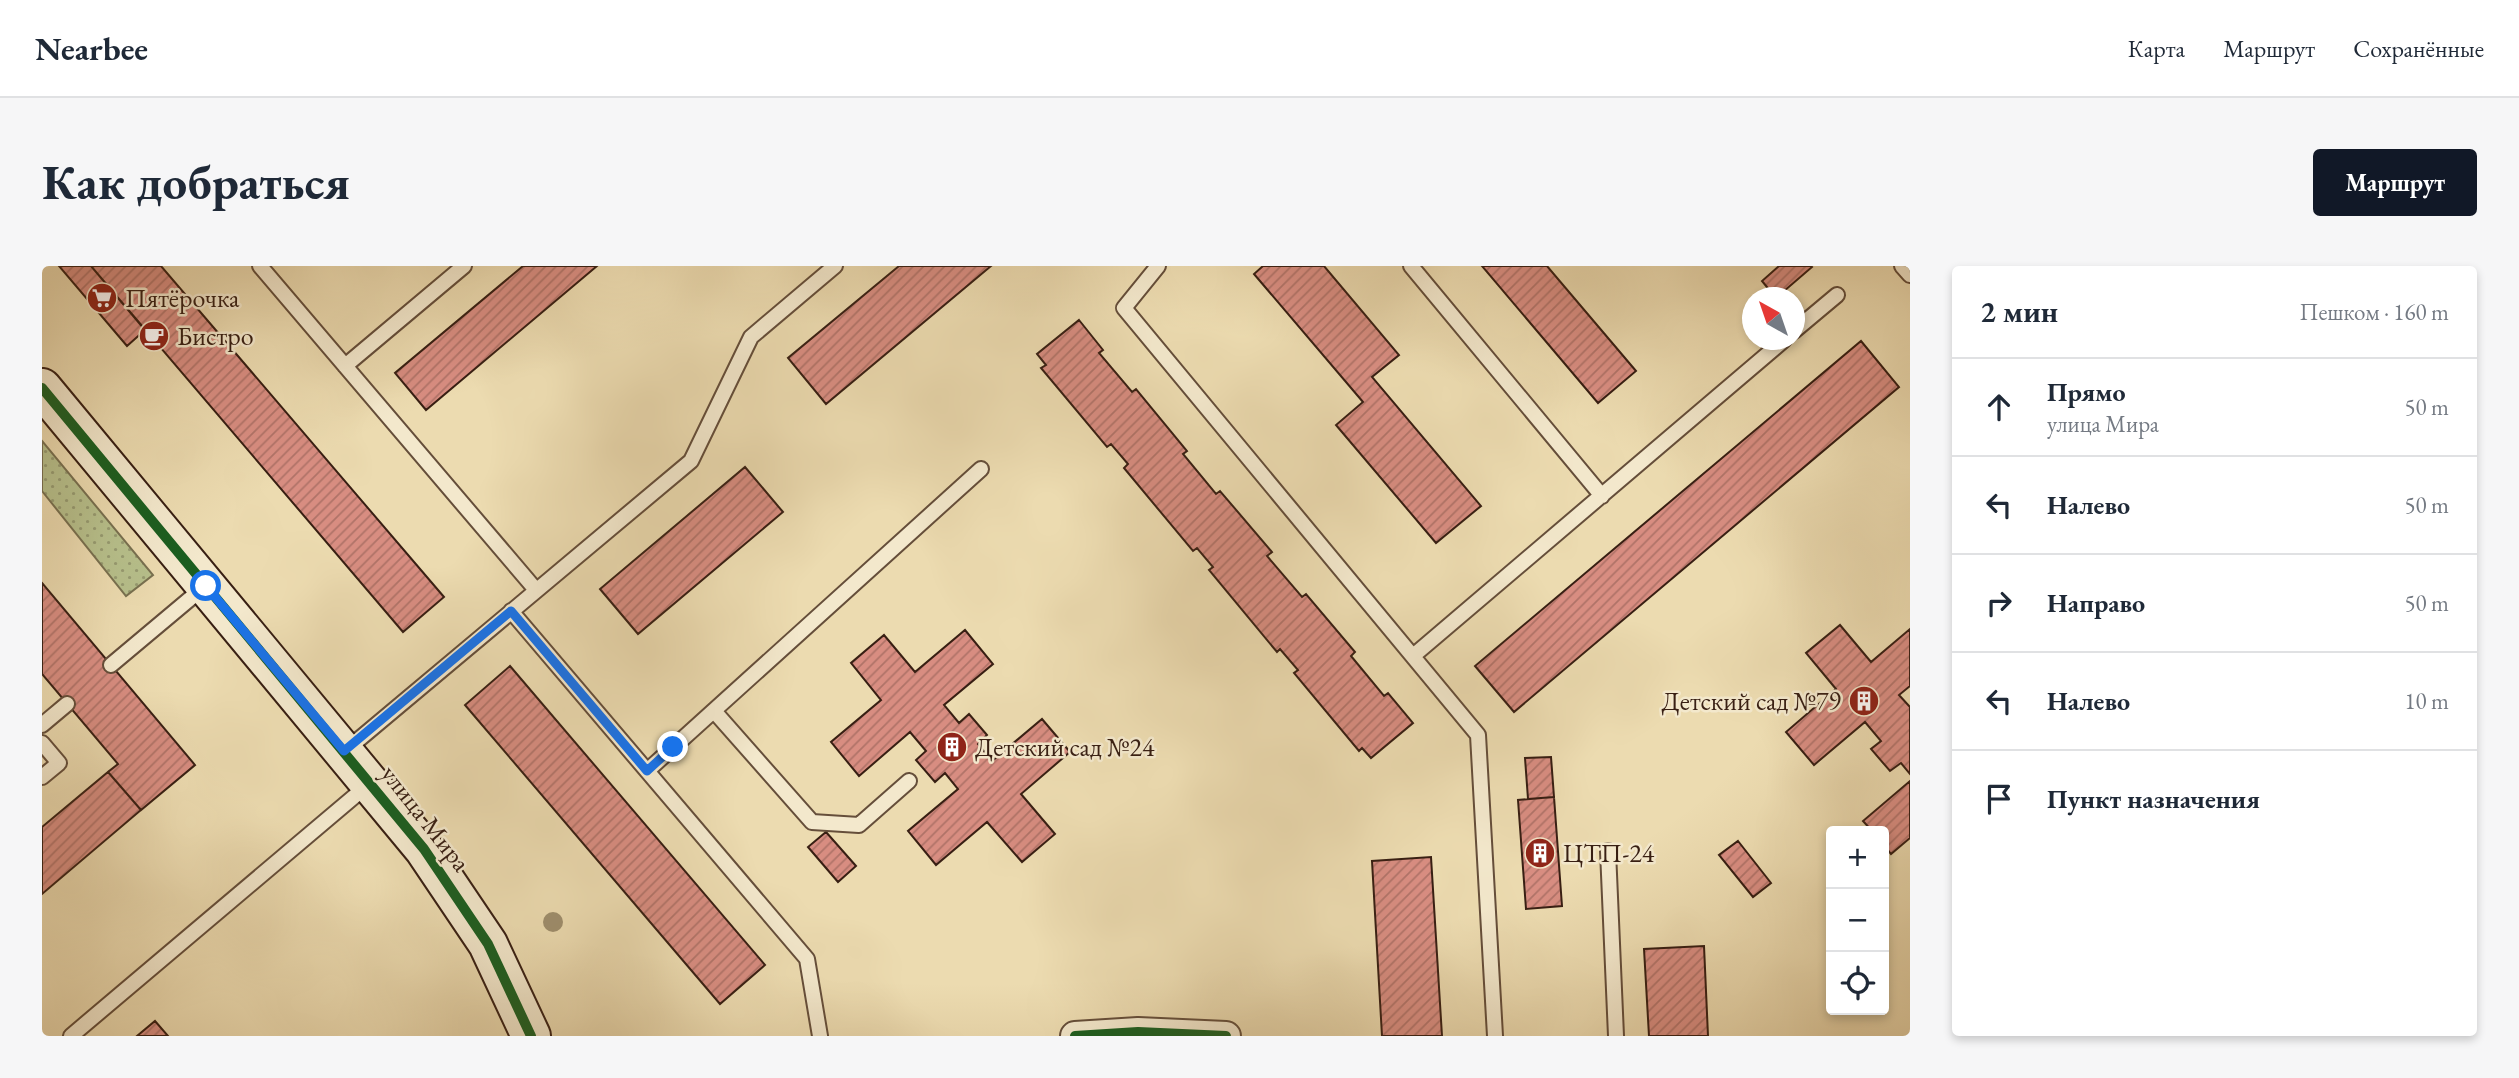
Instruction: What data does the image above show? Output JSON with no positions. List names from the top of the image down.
{
  "streets": {
    "street": ["улица Мира"]
  },
  "places": {
    "supermarket": ["Пятёрочка"],
    "cafe": ["Бистро"],
    "building": ["Детский сад №79", "Детский сад №24", "ЦТП-24"]
  },
  "north": "top left",
  "page": {
    "header": "Nearbee",
    "nav": ["Карта", "Маршрут", "Сохранённые"],
    "buttons": "Маршрут",
    "title": "Как добраться",
    "heading": ["2 мин", "Пешком · 160 m"],
    "list": [
      ["Прямо", "улица Мира", "50 m"],
      ["Налево", "50 m"],
      ["Направо", "50 m"],
      ["Налево", "10 m"],
      "Пункт назначения"
    ],
    "map_buttons": ["+", "−"]
  }
}
